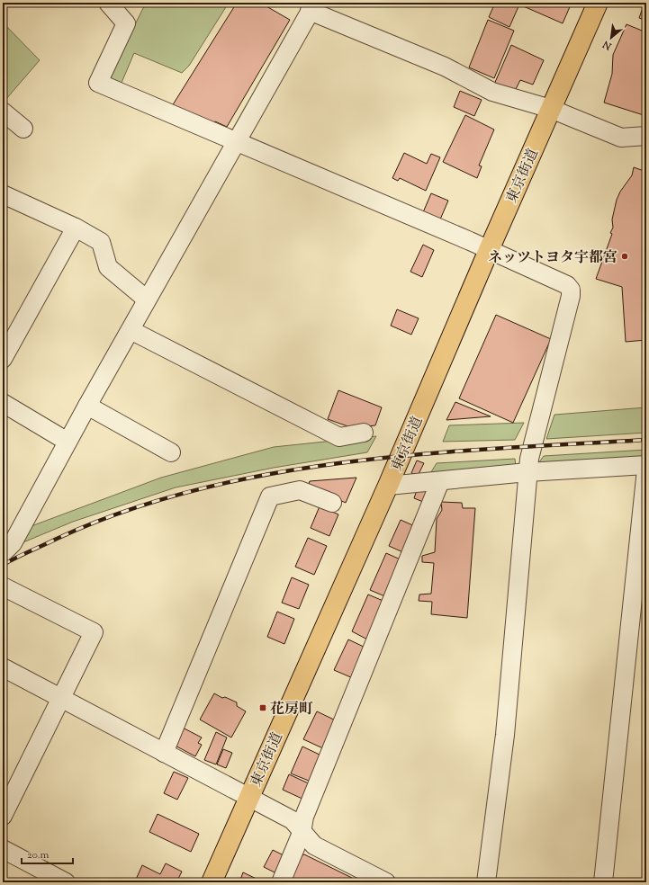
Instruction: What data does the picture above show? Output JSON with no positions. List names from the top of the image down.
{
  "streets": {
    "highway": ["東京街道"]
  },
  "places": {
    "other": ["ネッツトヨタ宇都宮"],
    "transit": ["花房町"]
  },
  "scale_bar": "20 m",
  "north": "bottom left"
}
